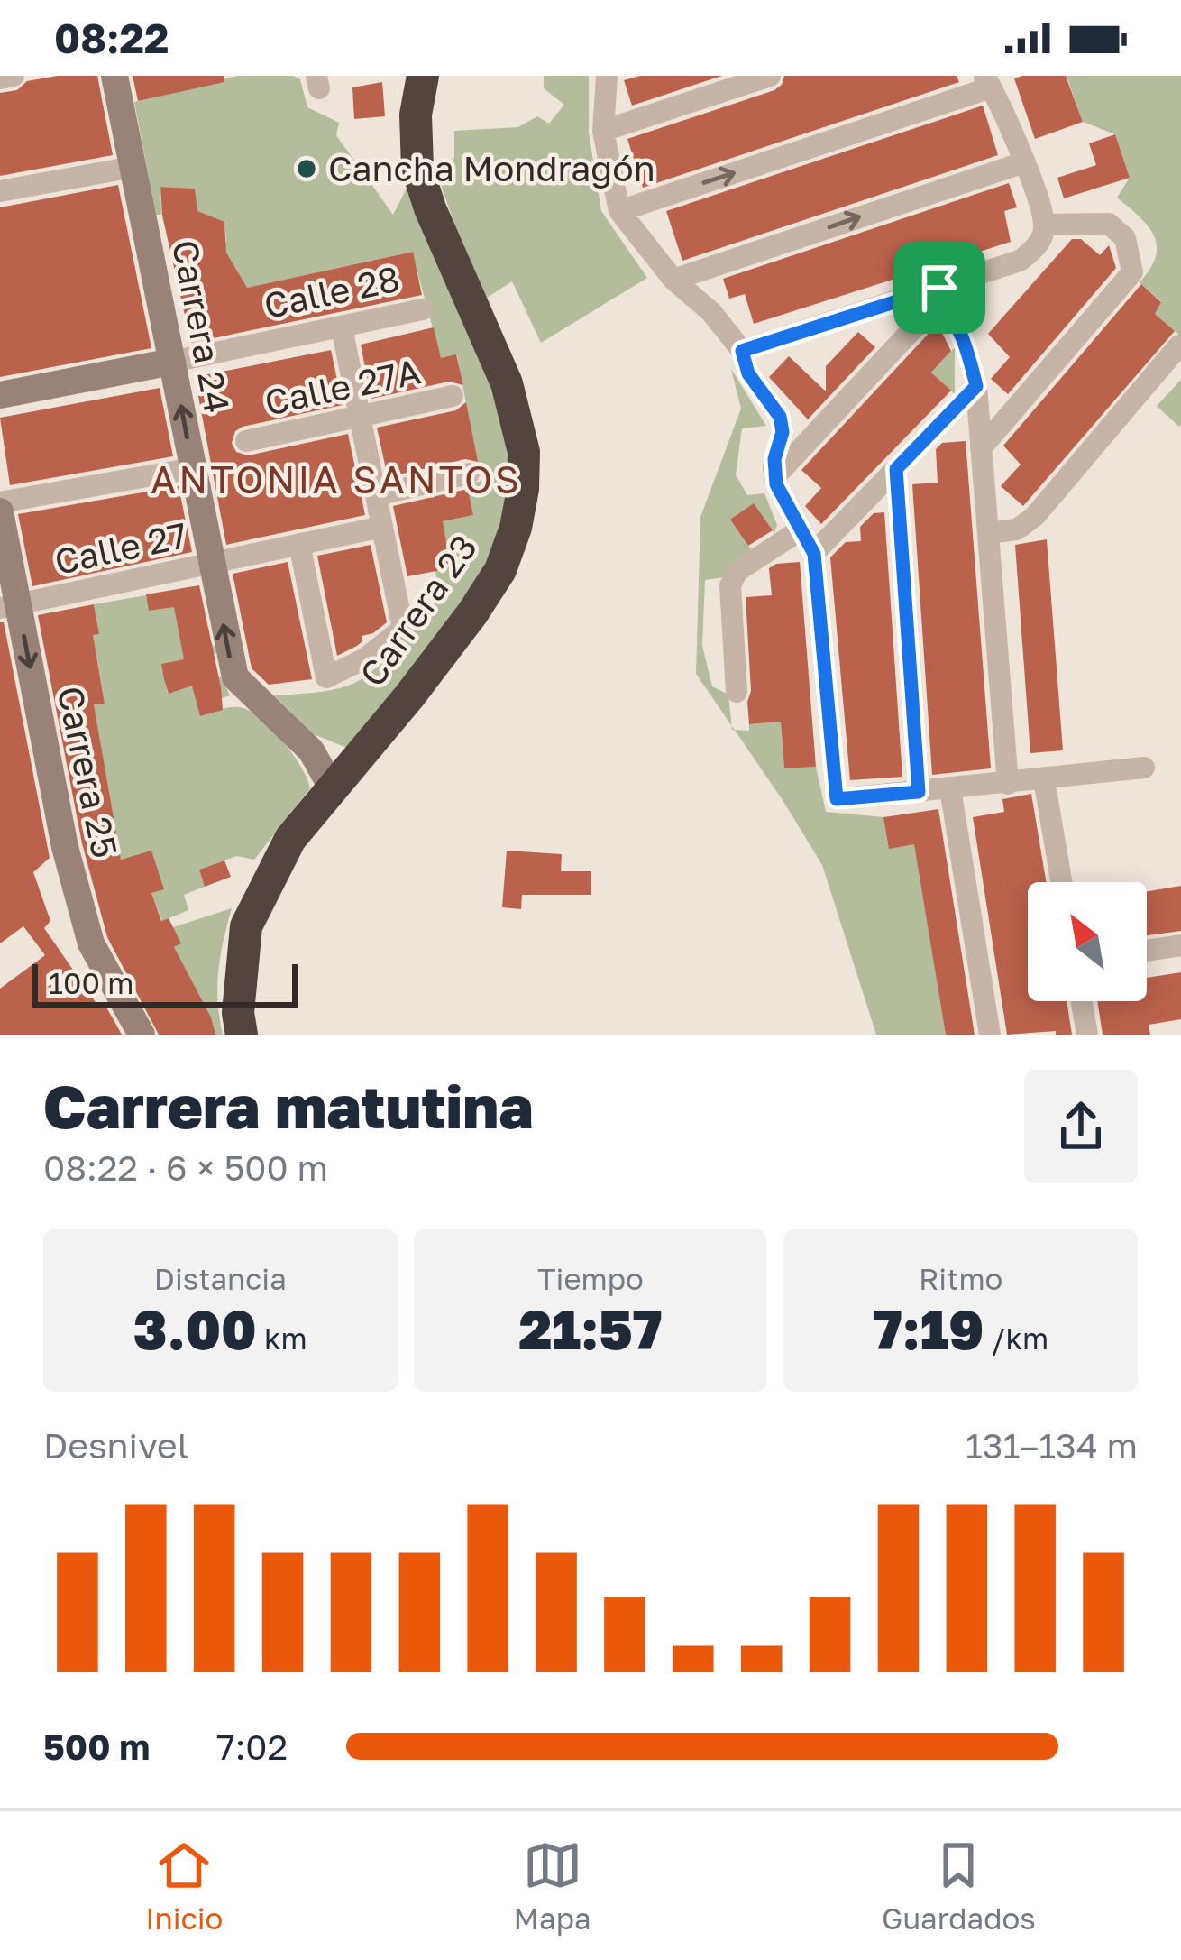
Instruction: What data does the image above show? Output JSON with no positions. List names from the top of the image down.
{
  "streets": {
    "highway": ["Carrera 23"],
    "street": [
      "Calle 28",
      "Carrera 24",
      "Calle 27A",
      "Calle 27",
      "Carrera 25"
    ]
  },
  "crossings": [
    ["Calle 28", "Carrera 24"],
    ["Calle 28", "Carrera 23"],
    ["Carrera 24", "Calle 27"],
    ["Carrera 24", "Carrera 23"],
    ["Calle 27A", "Carrera 23"],
    ["Calle 27", "Carrera 23"],
    ["Calle 27", "Carrera 25"]
  ],
  "one_way": ["Carrera 24", "Carrera 25"],
  "districts": ["ANTONIA SANTOS"],
  "places": ["Cancha Mondragón"],
  "scale_bar": "100 m",
  "north": "top left",
  "page": {
    "status": "08:22",
    "scale": "100 m",
    "heading": ["Carrera matutina", "08:22 · 6 × 500 m"],
    "stats": [
      ["Distancia", "3.00 km"],
      ["Tiempo", "21:57"],
      ["Ritmo", "7:19 /km"]
    ],
    "chart": ["Desnivel", "131–134 m"],
    "list": [
      {
        "name": "500 m",
        "note": "7:02"
      }
    ],
    "tabs": ["Inicio", "Mapa", "Guardados"]
  }
}
